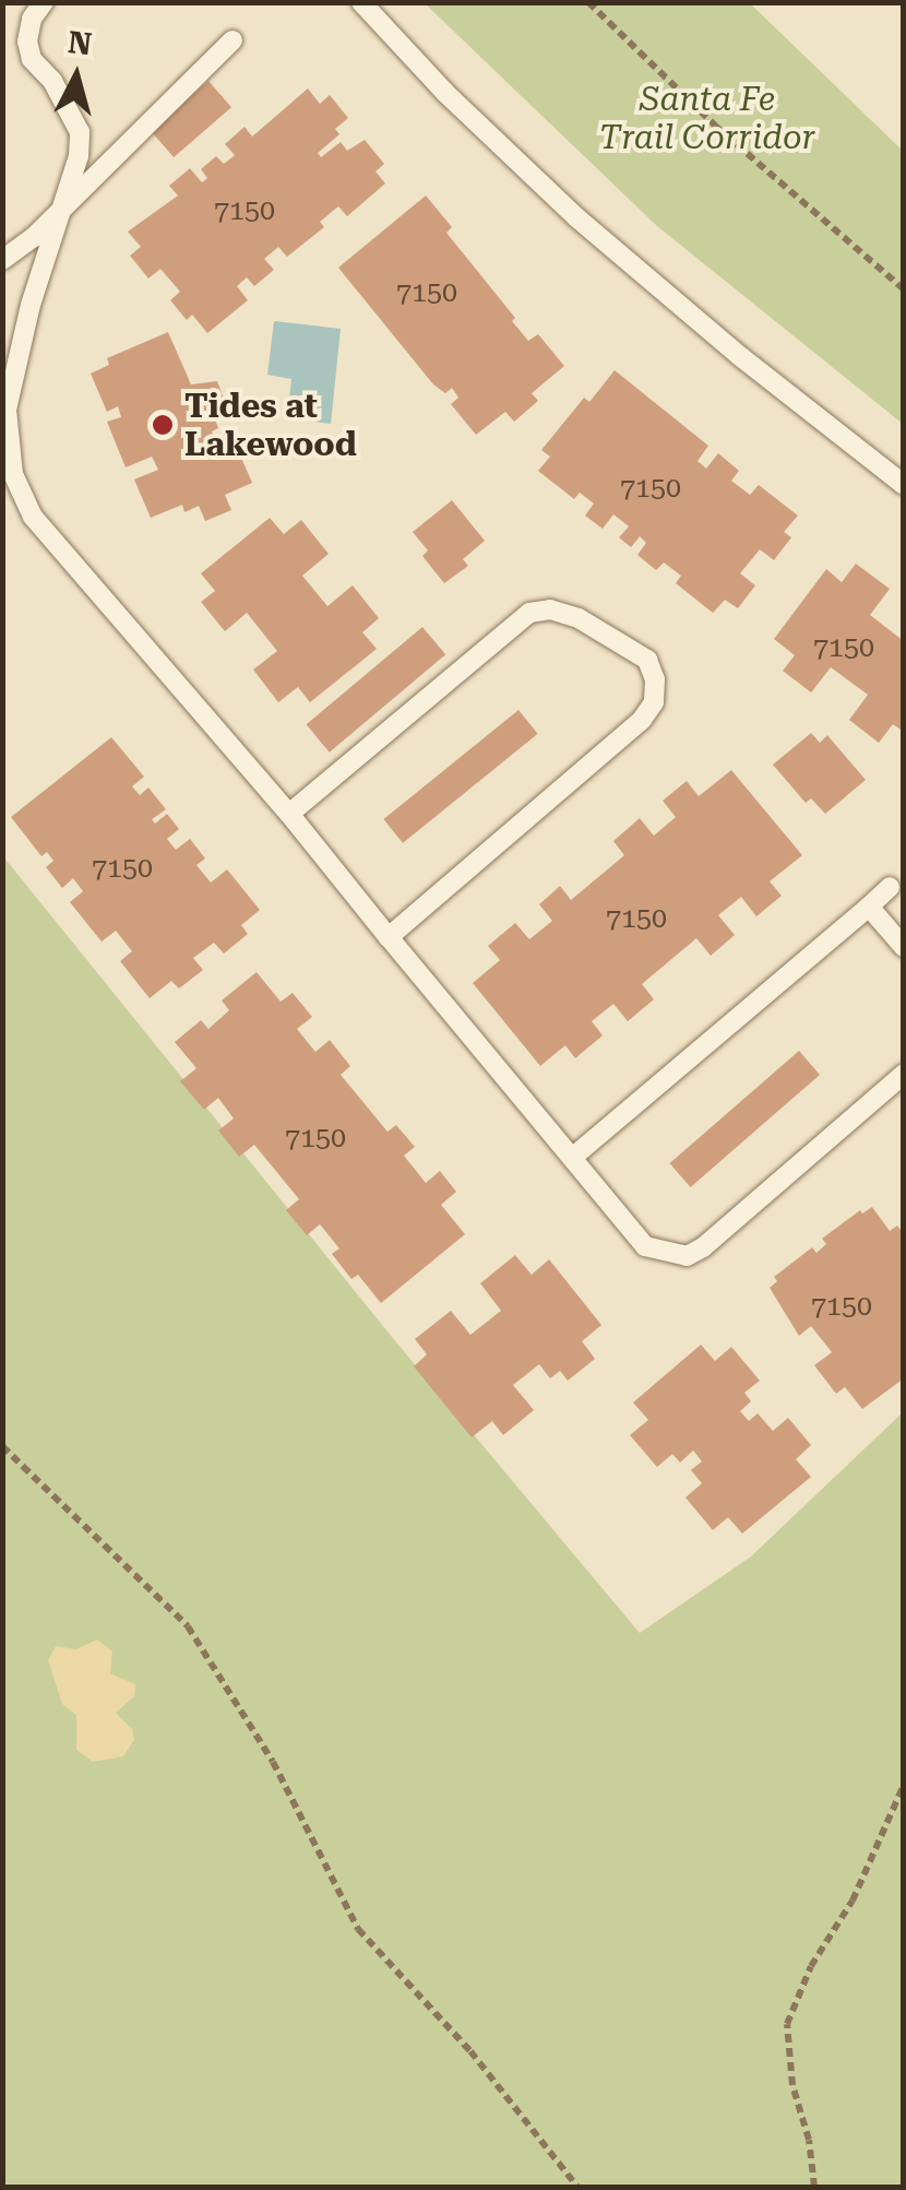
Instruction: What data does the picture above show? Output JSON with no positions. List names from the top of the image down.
{
  "parks": ["Santa Fe Trail Corridor"],
  "places": ["Tides at Lakewood"],
  "house_numbers": [
    "7150",
    "7150",
    "7150",
    "7150",
    "7150",
    "7150",
    "7150",
    "7150"
  ],
  "north": "top"
}
